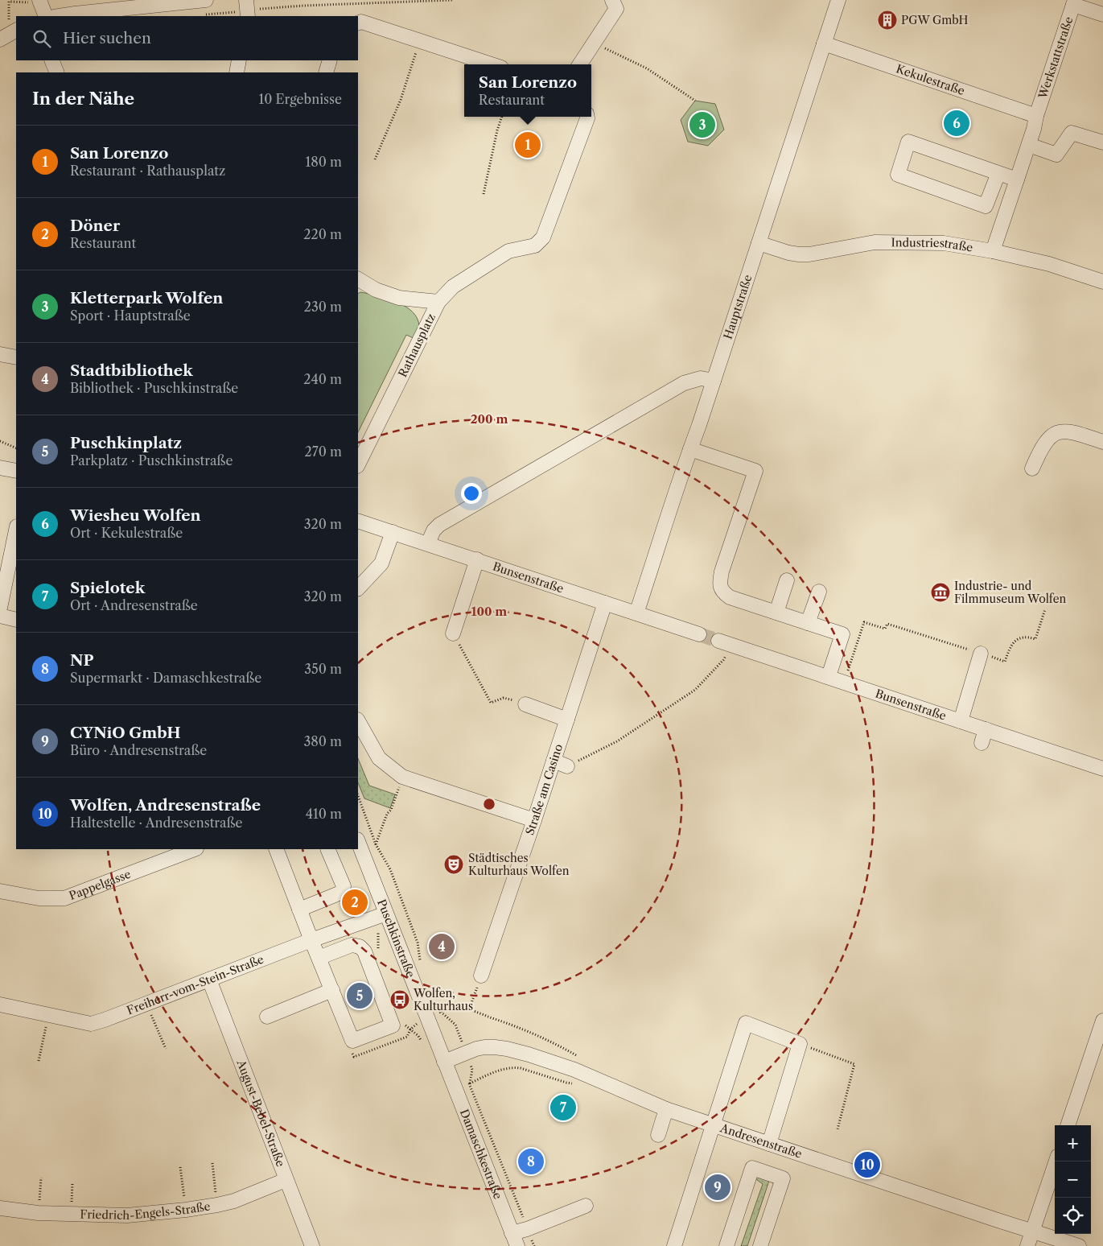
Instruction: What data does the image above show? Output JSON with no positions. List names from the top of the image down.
{
  "streets": {
    "street": [
      "Werkstattstraße",
      "Kekulestraße",
      "Industriestraße",
      "Hauptstraße",
      "Rathausplatz",
      "Bunsenstraße",
      "Straße am Casino",
      "Pappelgasse",
      "Puschkinstraße",
      "Freiherr-vom-Stein-Straße",
      "August-Bebel-Straße",
      "Andresenstraße",
      "Damaschkestraße",
      "Friedrich-Engels-Straße"
    ]
  },
  "crossings": [
    ["Werkstattstraße", "Kekulestraße"],
    ["Werkstattstraße", "Industriestraße"],
    ["Kekulestraße", "Hauptstraße"],
    ["Industriestraße", "Hauptstraße"],
    ["Hauptstraße", "Bunsenstraße"],
    ["Bunsenstraße", "Straße am Casino"],
    ["Puschkinstraße", "Freiherr-vom-Stein-Straße"],
    ["Puschkinstraße", "Andresenstraße"],
    ["Puschkinstraße", "Damaschkestraße"],
    ["Freiherr-vom-Stein-Straße", "August-Bebel-Straße"],
    ["August-Bebel-Straße", "Friedrich-Engels-Straße"],
    ["Andresenstraße", "Damaschkestraße"]
  ],
  "places": {
    "building": ["PGW GmbH"],
    "museum": ["Industrie- und Filmmuseum Wolfen"],
    "theatre": ["Städtisches Kulturhaus Wolfen"],
    "bus stop": ["Wolfen, Kulturhaus"]
  },
  "page": {
    "search": "Hier suchen",
    "popup": ["San Lorenzo", "Restaurant"],
    "heading": ["In der Nähe", "10 Ergebnisse"],
    "pins": [
      "6",
      "3",
      "1",
      "2",
      "4",
      "5",
      "7",
      "8",
      "10",
      "9"
    ],
    "list": [
      {
        "mark": "1",
        "name": "San Lorenzo",
        "note": "Restaurant · Rathausplatz",
        "value": "180 m"
      },
      {
        "mark": "2",
        "name": "Döner",
        "note": "Restaurant",
        "value": "220 m"
      },
      {
        "mark": "3",
        "name": "Kletterpark Wolfen",
        "note": "Sport · Hauptstraße",
        "value": "230 m"
      },
      {
        "mark": "4",
        "name": "Stadtbibliothek",
        "note": "Bibliothek · Puschkinstraße",
        "value": "240 m"
      },
      {
        "mark": "5",
        "name": "Puschkinplatz",
        "note": "Parkplatz · Puschkinstraße",
        "value": "270 m"
      },
      {
        "mark": "6",
        "name": "Wiesheu Wolfen",
        "note": "Ort · Kekulestraße",
        "value": "320 m"
      },
      {
        "mark": "7",
        "name": "Spielotek",
        "note": "Ort · Andresenstraße",
        "value": "320 m"
      },
      {
        "mark": "8",
        "name": "NP",
        "note": "Supermarkt · Damaschkestraße",
        "value": "350 m"
      },
      {
        "mark": "9",
        "name": "CYNiO GmbH",
        "note": "Büro · Andresenstraße",
        "value": "380 m"
      },
      {
        "mark": "10",
        "name": "Wolfen, Andresenstraße",
        "note": "Haltestelle · Andresenstraße",
        "value": "410 m"
      }
    ],
    "map_buttons": ["+", "−"]
  },
  "rings": ["200 m", "100 m"]
}
